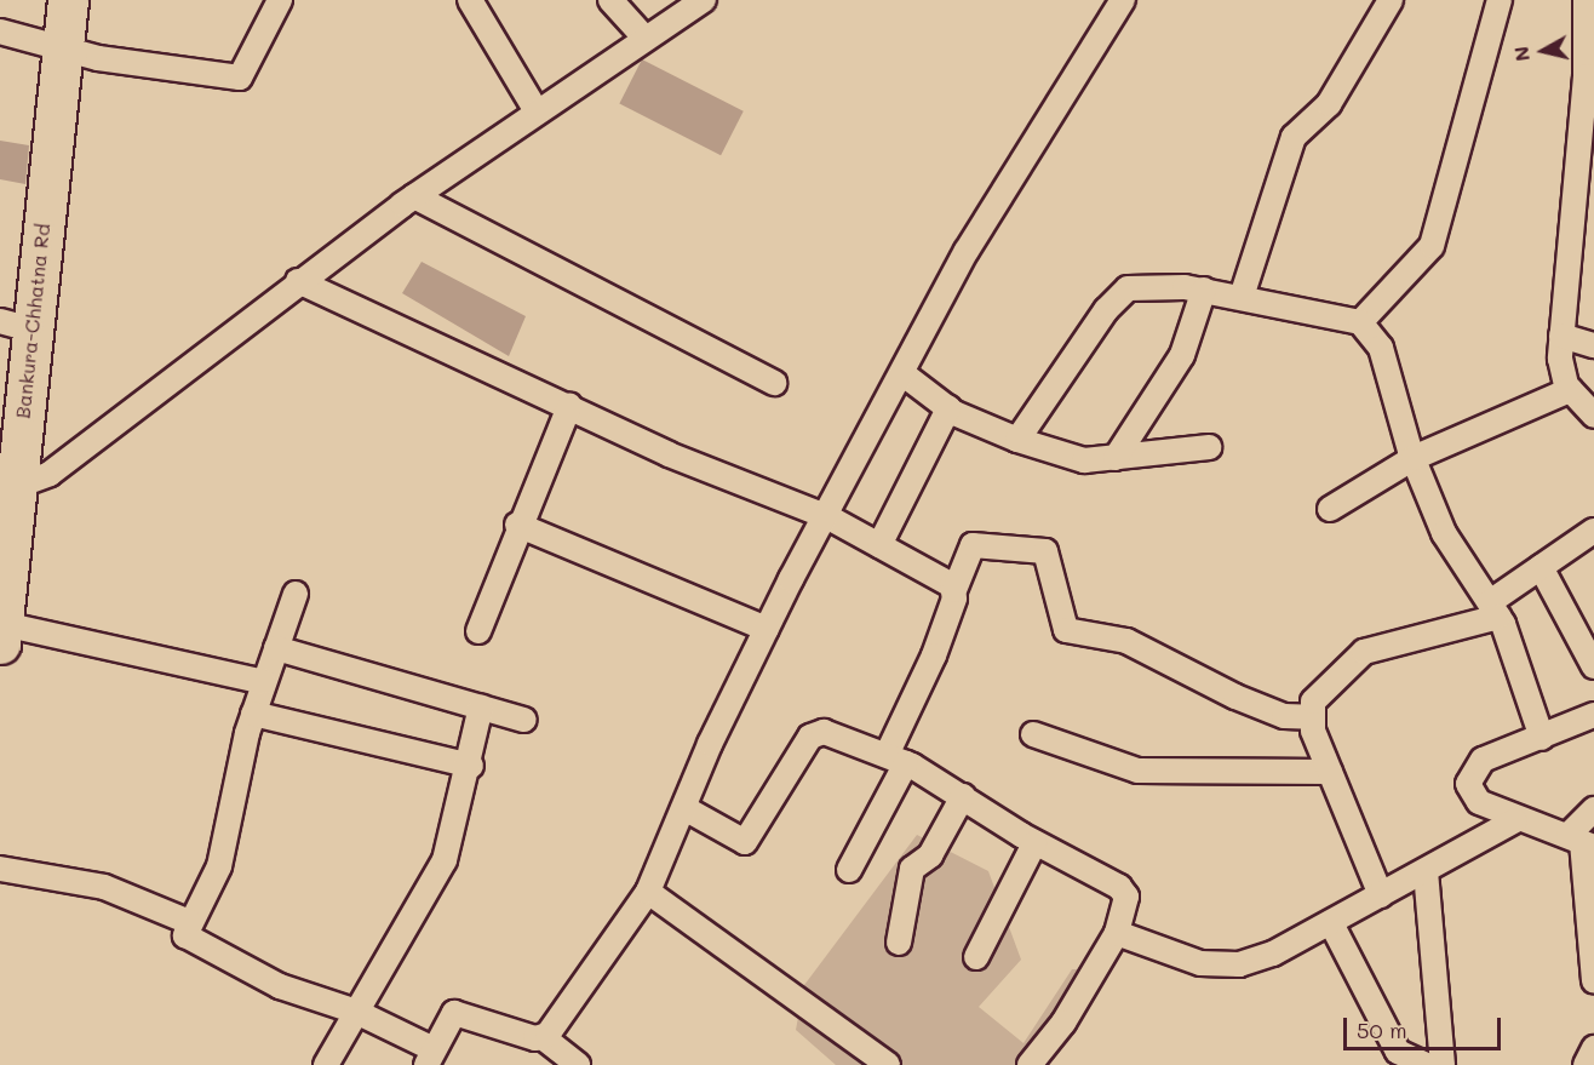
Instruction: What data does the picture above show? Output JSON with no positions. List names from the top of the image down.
{
  "streets": {
    "highway": ["Bankura-Chhatna Rd"]
  },
  "scale_bar": "50 m",
  "north": "left"
}
